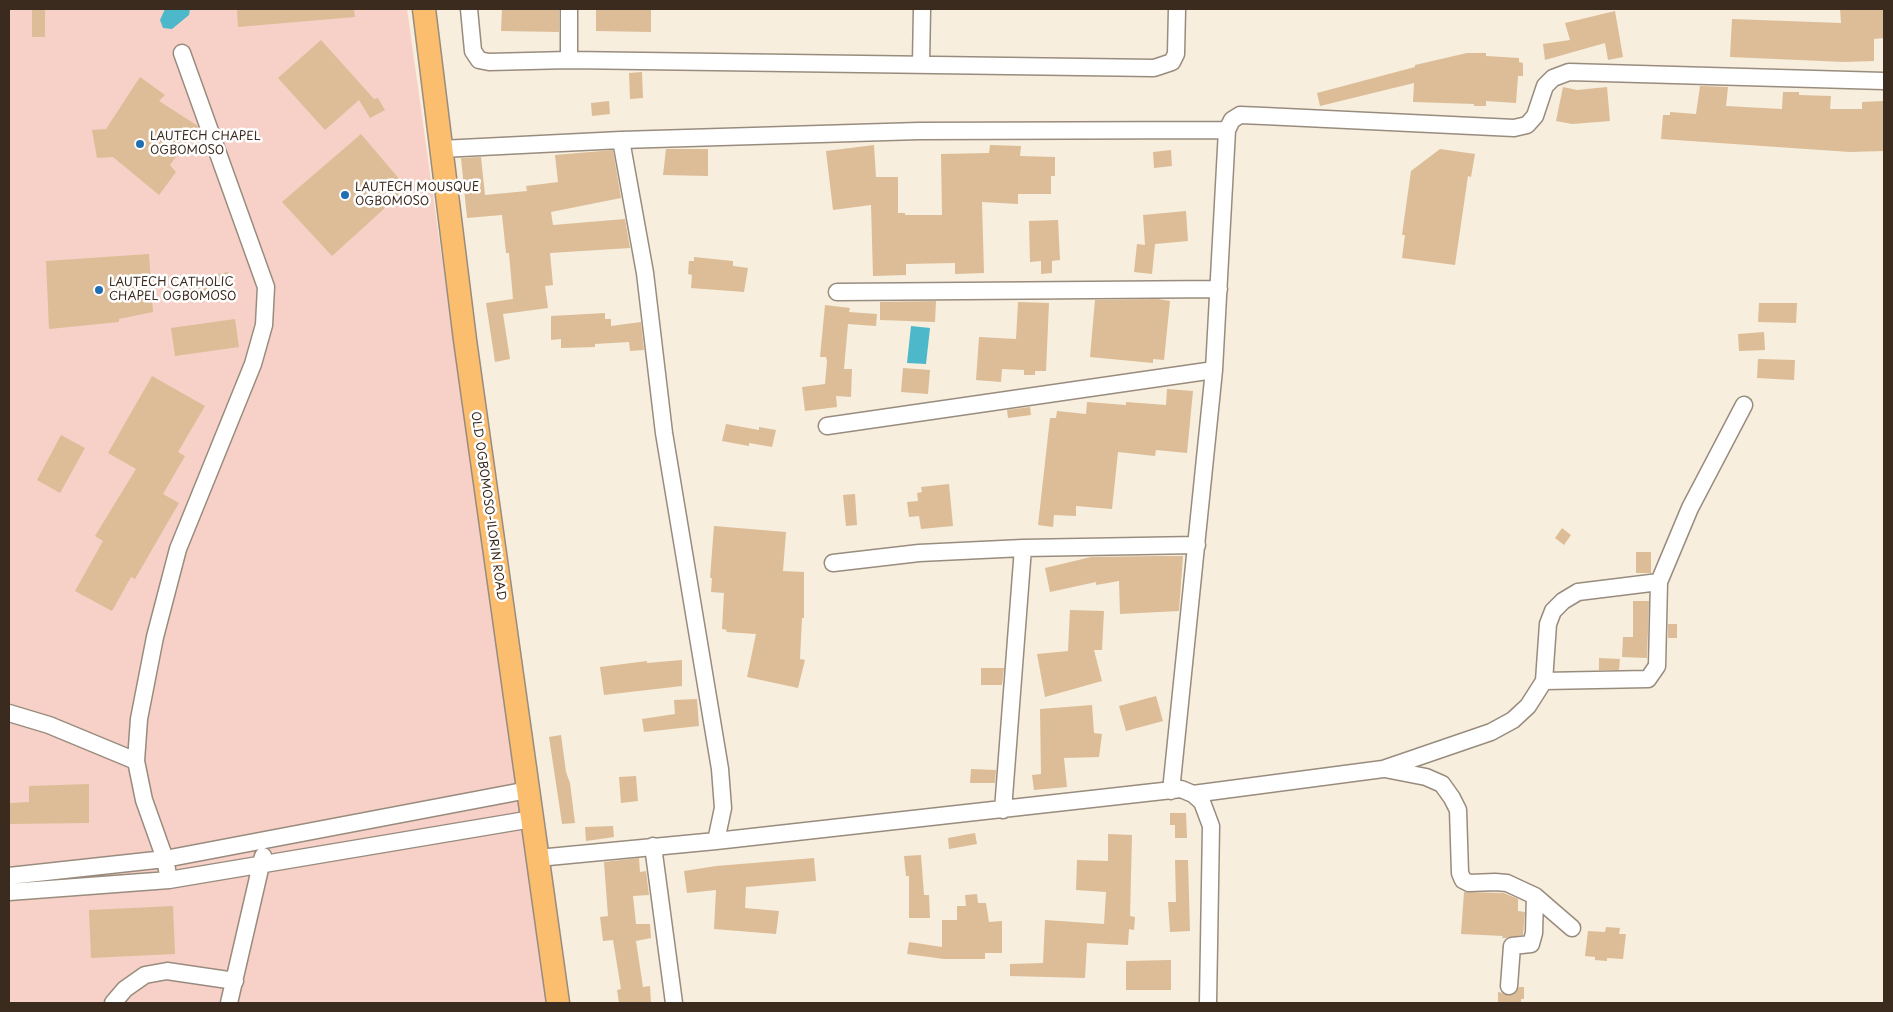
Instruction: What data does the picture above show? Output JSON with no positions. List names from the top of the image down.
{
  "streets": {
    "highway": ["OLD OGBOMOSO-ILORIN ROAD"]
  },
  "places": ["LAUTECH CHAPEL OGBOMOSO", "LAUTECH MOUSQUE OGBOMOSO", "LAUTECH CATHOLIC CHAPEL OGBOMOSO"]
}
